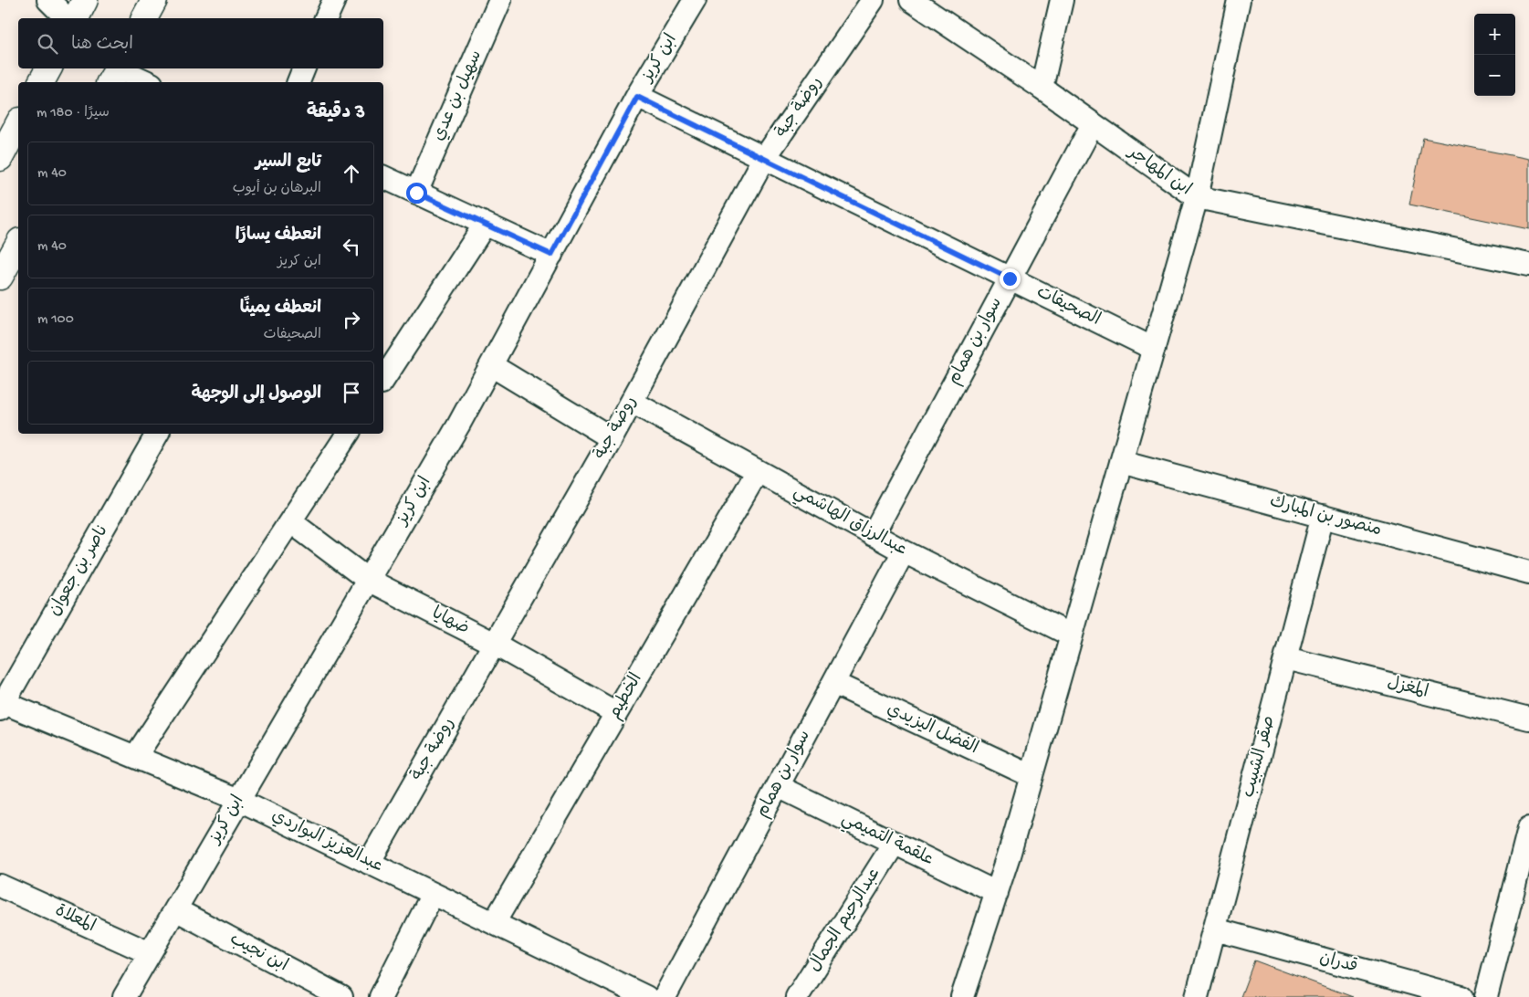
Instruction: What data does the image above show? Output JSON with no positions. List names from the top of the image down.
{
  "streets": {
    "street": [
      "ابن كريز",
      "سهيل بن عدي",
      "روضة جبة",
      "ابن المهاجر",
      "الصحيفات",
      "سوار بن همام",
      "منصور بن المبارك",
      "عبدالرزاق الهاشمي",
      "ناصر بن جعوان",
      "ضهايا",
      "المغزل",
      "الخطيم",
      "الفضل اليزيدي",
      "صقر الشبيب",
      "علقمة التميمي",
      "عبدالعزيز البواردي",
      "المعلاة",
      "عبدالرحيم الجمال",
      "ابن نجيب",
      "قدران"
    ]
  },
  "crossings": [
    ["ابن كريز", "الصحيفات"],
    ["ابن كريز", "ضهايا"],
    ["ابن كريز", "عبدالعزيز البواردي"],
    ["ابن كريز", "المعلاة"],
    ["ابن كريز", "ابن نجيب"],
    ["روضة جبة", "الصحيفات"],
    ["روضة جبة", "عبدالرزاق الهاشمي"],
    ["روضة جبة", "ضهايا"],
    ["روضة جبة", "عبدالعزيز البواردي"],
    ["ابن المهاجر", "سوار بن همام"],
    ["الصحيفات", "سوار بن همام"],
    ["سوار بن همام", "عبدالرزاق الهاشمي"],
    ["سوار بن همام", "الفضل اليزيدي"],
    ["سوار بن همام", "علقمة التميمي"],
    ["منصور بن المبارك", "صقر الشبيب"],
    ["عبدالرزاق الهاشمي", "الخطيم"],
    ["ناصر بن جعوان", "عبدالعزيز البواردي"],
    ["ضهايا", "الخطيم"],
    ["المغزل", "صقر الشبيب"],
    ["الخطيم", "عبدالعزيز البواردي"],
    ["صقر الشبيب", "قدران"],
    ["علقمة التميمي", "عبدالرحيم الجمال"]
  ],
  "page": {
    "map_buttons": ["+", "−"],
    "search": "ابحث هنا",
    "heading": ["3 دقيقة", "سيرًا · 180 m"],
    "list": [
      ["تابع السير", "البرهان بن أيوب", "40 m"],
      ["انعطف يسارًا", "ابن كريز", "40 m"],
      ["انعطف يمينًا", "الصحيفات", "100 m"],
      "الوصول إلى الوجهة"
    ]
  }
}
